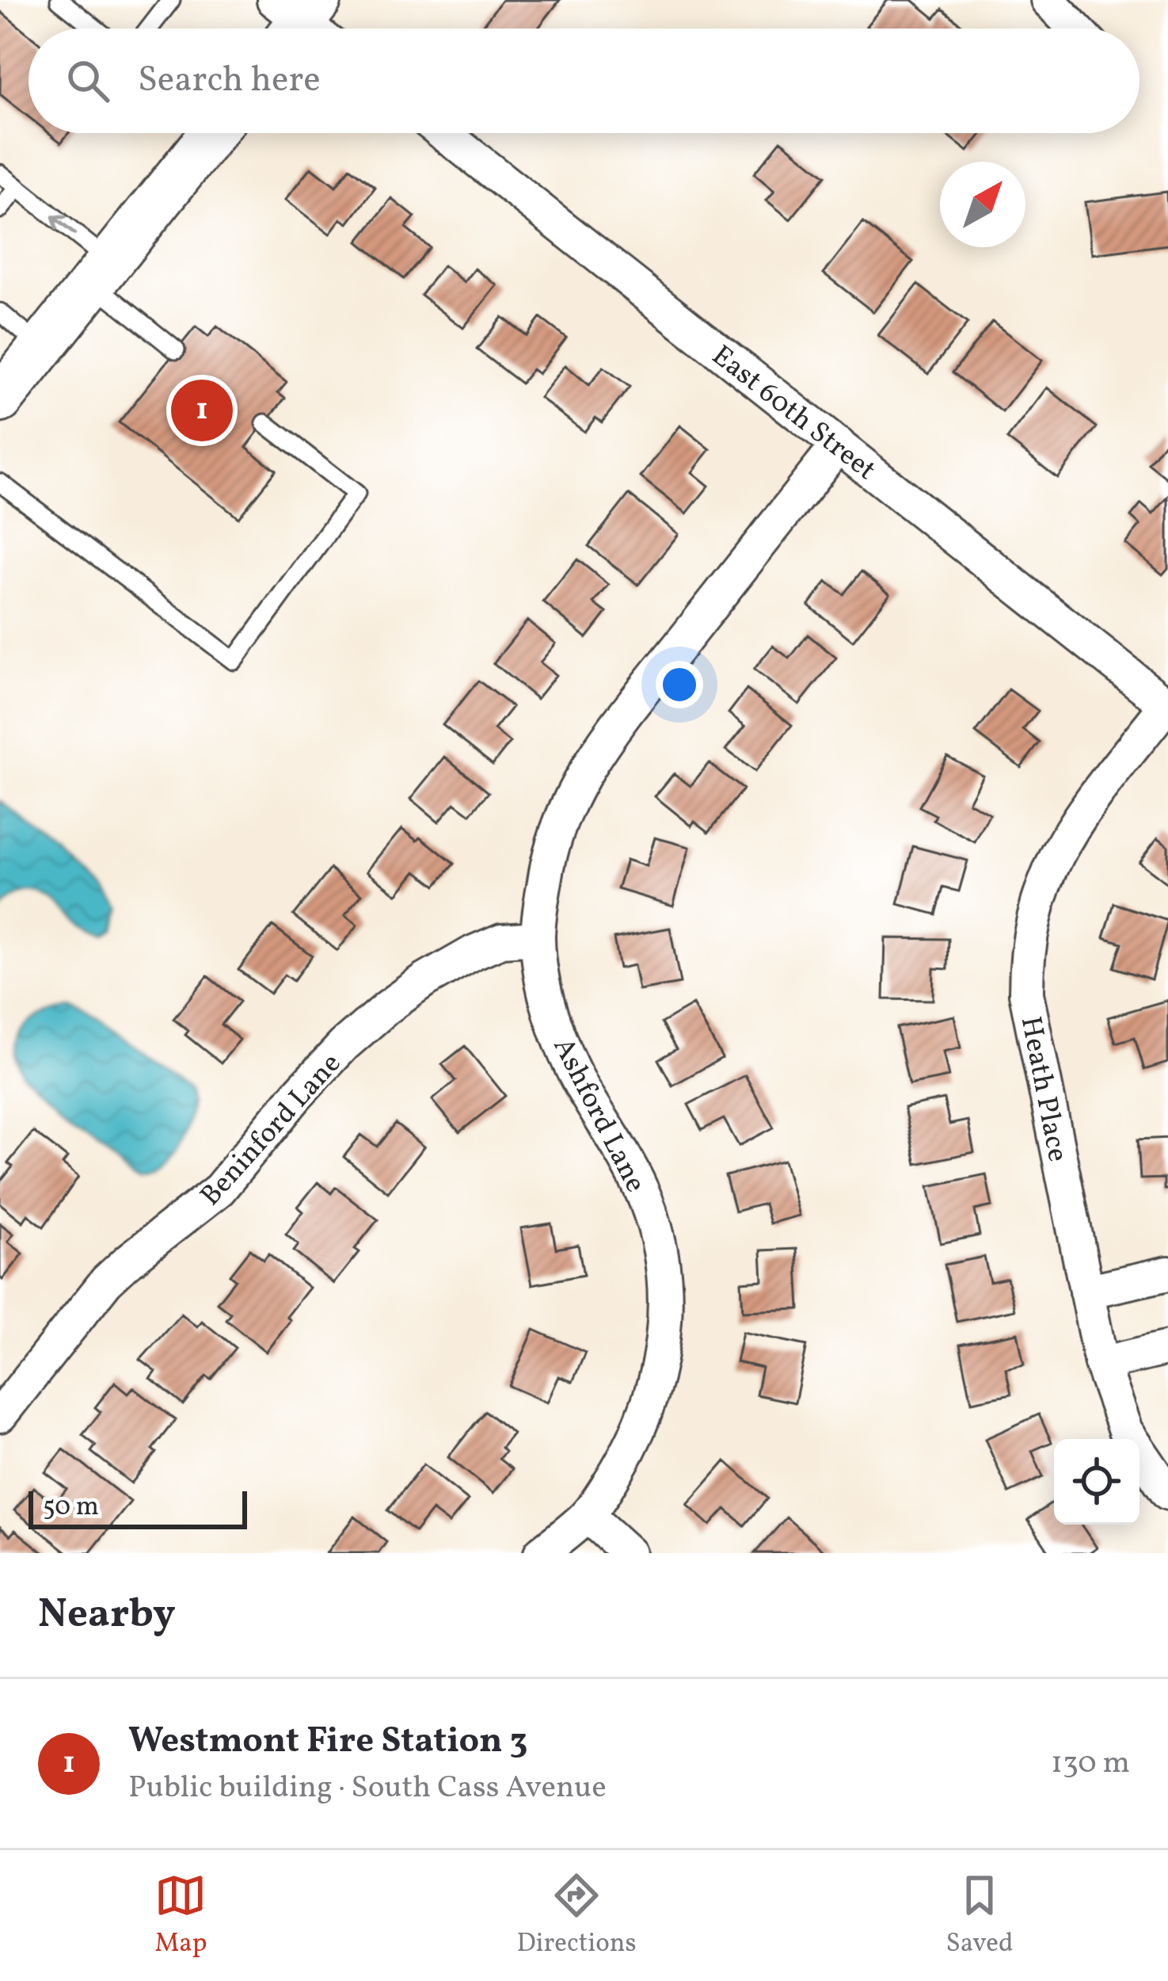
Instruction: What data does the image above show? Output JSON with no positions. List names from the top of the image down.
{
  "streets": {
    "street": [
      "East 60th Street",
      "Heath Place",
      "Ashford Lane",
      "Beninford Lane"
    ]
  },
  "crossings": [
    ["East 60th Street", "Heath Place"],
    ["East 60th Street", "Ashford Lane"],
    ["Ashford Lane", "Beninford Lane"]
  ],
  "scale_bar": "50 m",
  "north": "top right",
  "page": {
    "search": "Search here",
    "pins": "1",
    "scale": "50 m",
    "heading": "Nearby",
    "list": [
      {
        "mark": "1",
        "name": "Westmont Fire Station 3",
        "note": "Public building · South Cass Avenue",
        "value": "130 m"
      }
    ],
    "nav": ["Map", "Directions", "Saved"]
  }
}
